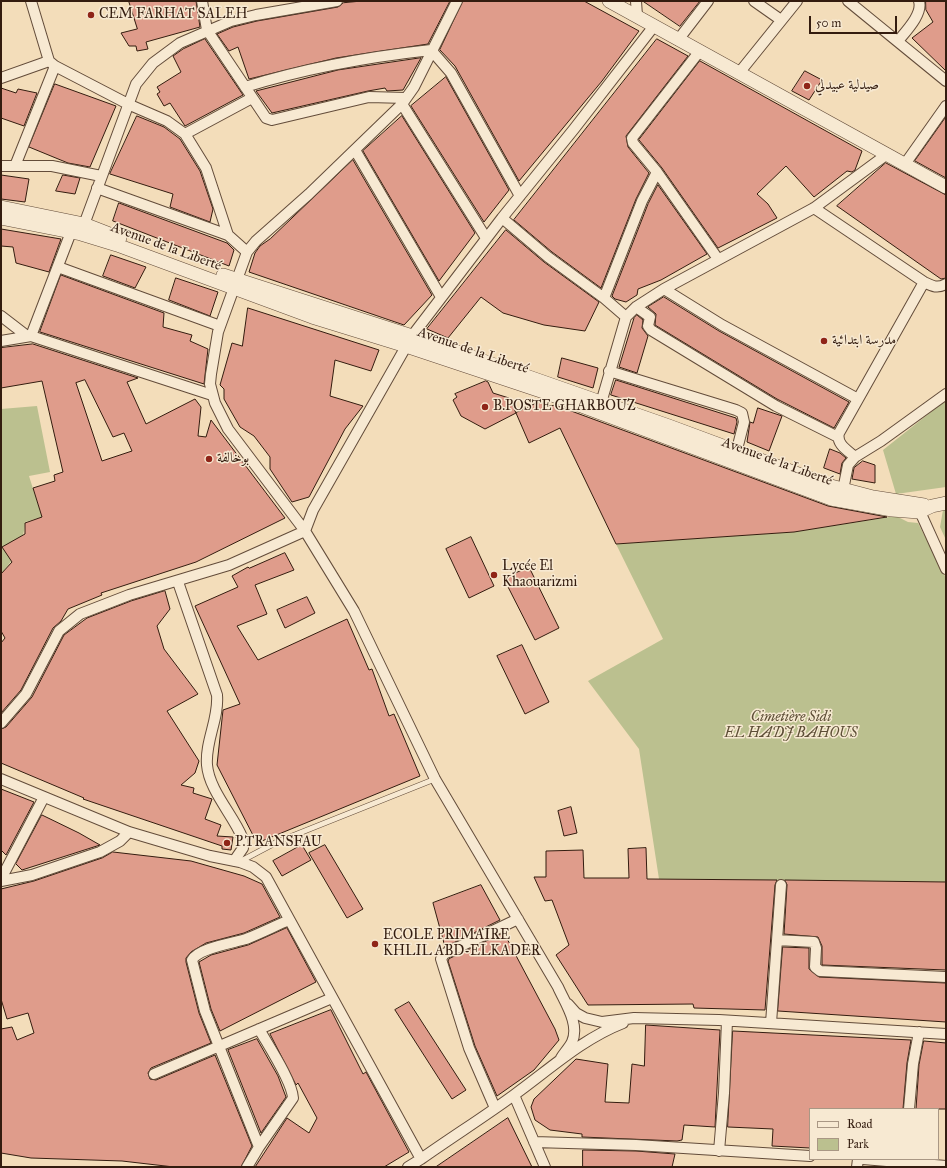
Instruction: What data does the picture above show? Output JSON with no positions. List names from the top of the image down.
{
  "streets": {
    "street": ["Avenue de la Liberté"]
  },
  "parks": ["Cimetière Sidi EL HADJ BAHOUS"],
  "places": [
    "CEM FARHAT SALEH",
    "صيدلية عبيدلي",
    "مدرسة ابتدائية",
    "B.POSTE GHARBOUZ",
    "بوخالفة",
    "Lycée El Khaouarizmi",
    "P.TRANSFAU",
    "ECOLE PRIMAIRE KHLIL ABD-ELKADER"
  ],
  "legend": ["Road", "Park"],
  "scale_bar": "50 m"
}
